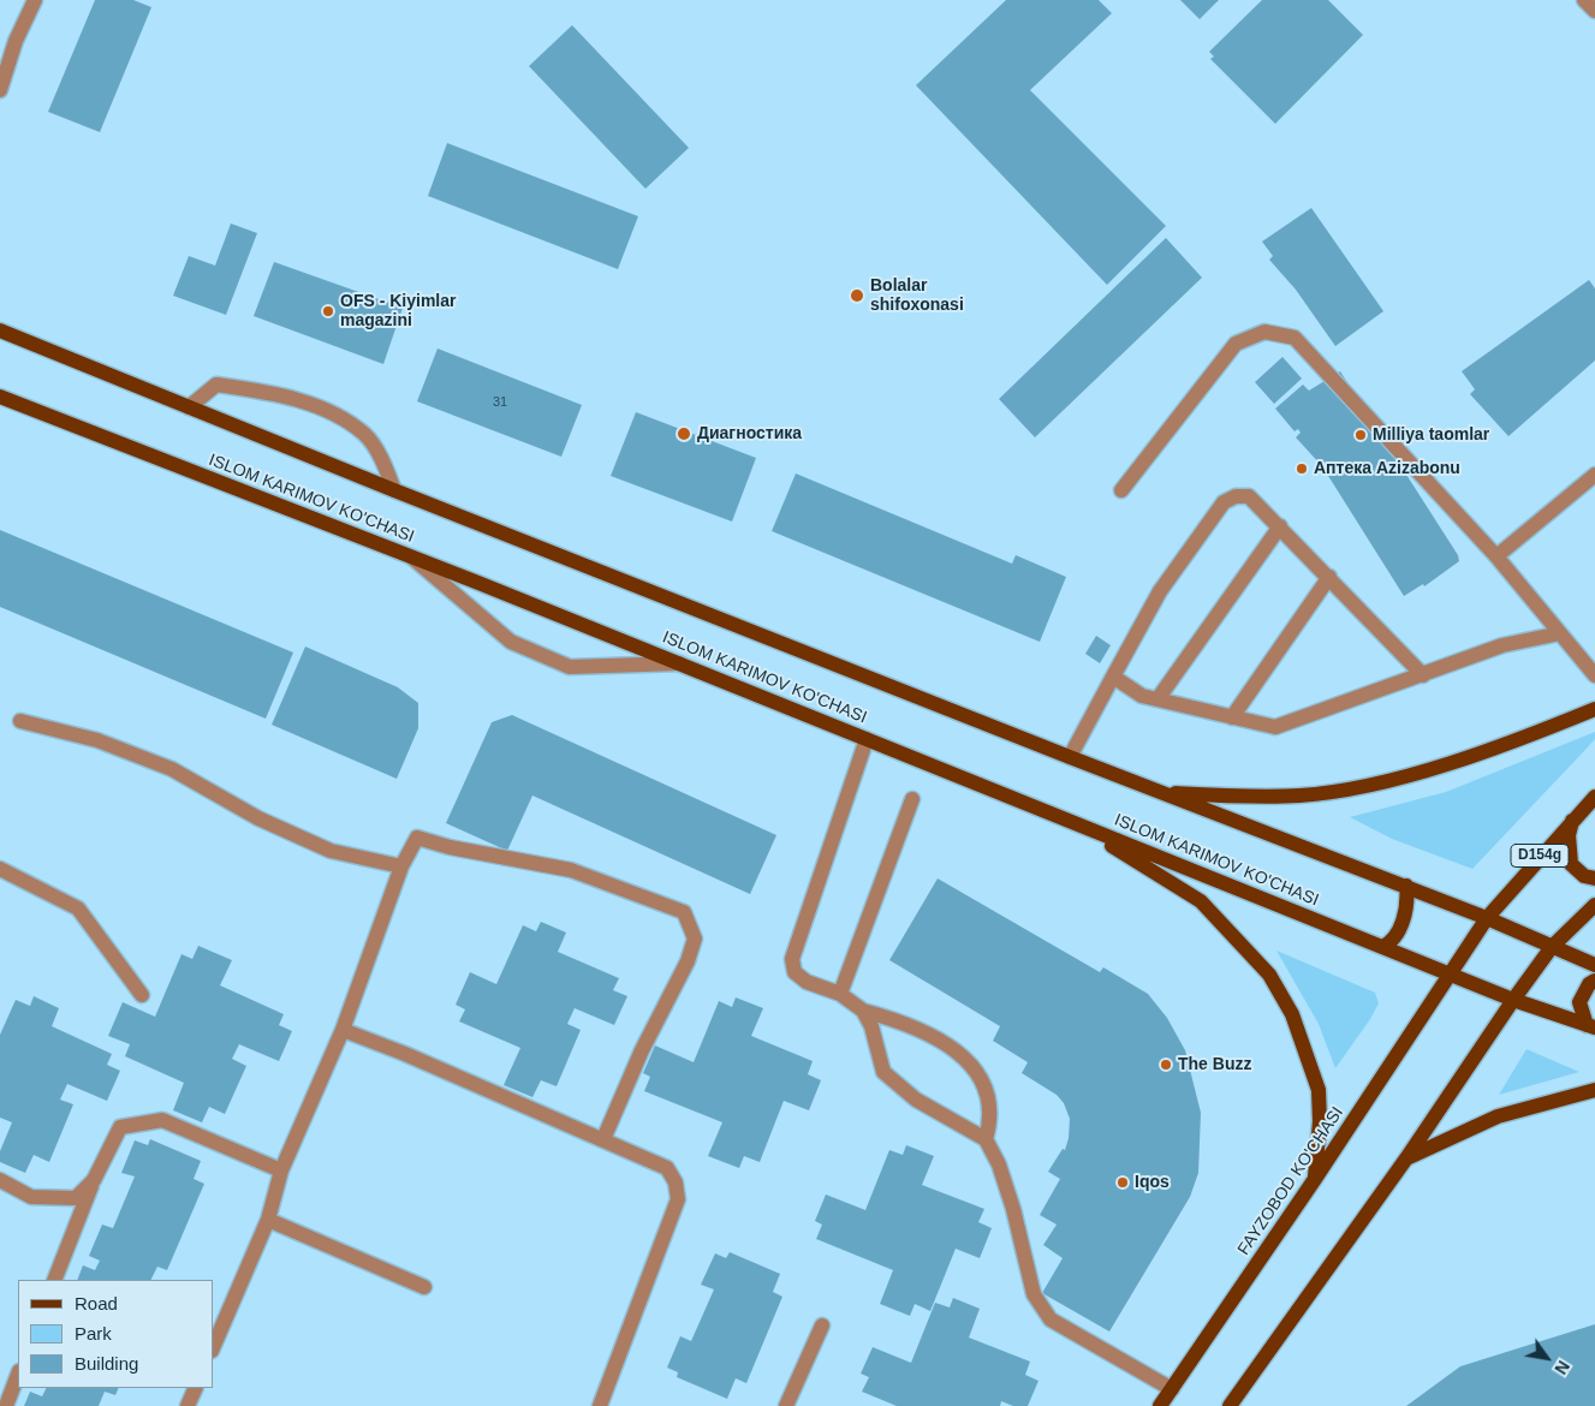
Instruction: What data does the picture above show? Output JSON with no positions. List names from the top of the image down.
{
  "streets": {
    "main road": ["ISLOM KARIMOV KO'CHASI", "D154g", "FAYZOBOD KO'CHASI"]
  },
  "crossings": [
    ["ISLOM KARIMOV KO'CHASI", "D154g"],
    ["ISLOM KARIMOV KO'CHASI", "FAYZOBOD KO'CHASI"],
    ["D154g", "FAYZOBOD KO'CHASI"]
  ],
  "places": [
    "Bolalar shifoxonasi",
    "OFS - Kiyimlar magazini",
    "Диагностика",
    "Milliya taomlar",
    "Аптека Azizabonu",
    "The Buzz",
    "Iqos"
  ],
  "house_numbers": ["31"],
  "legend": ["Road", "Park", "Building"],
  "north": "bottom right"
}
